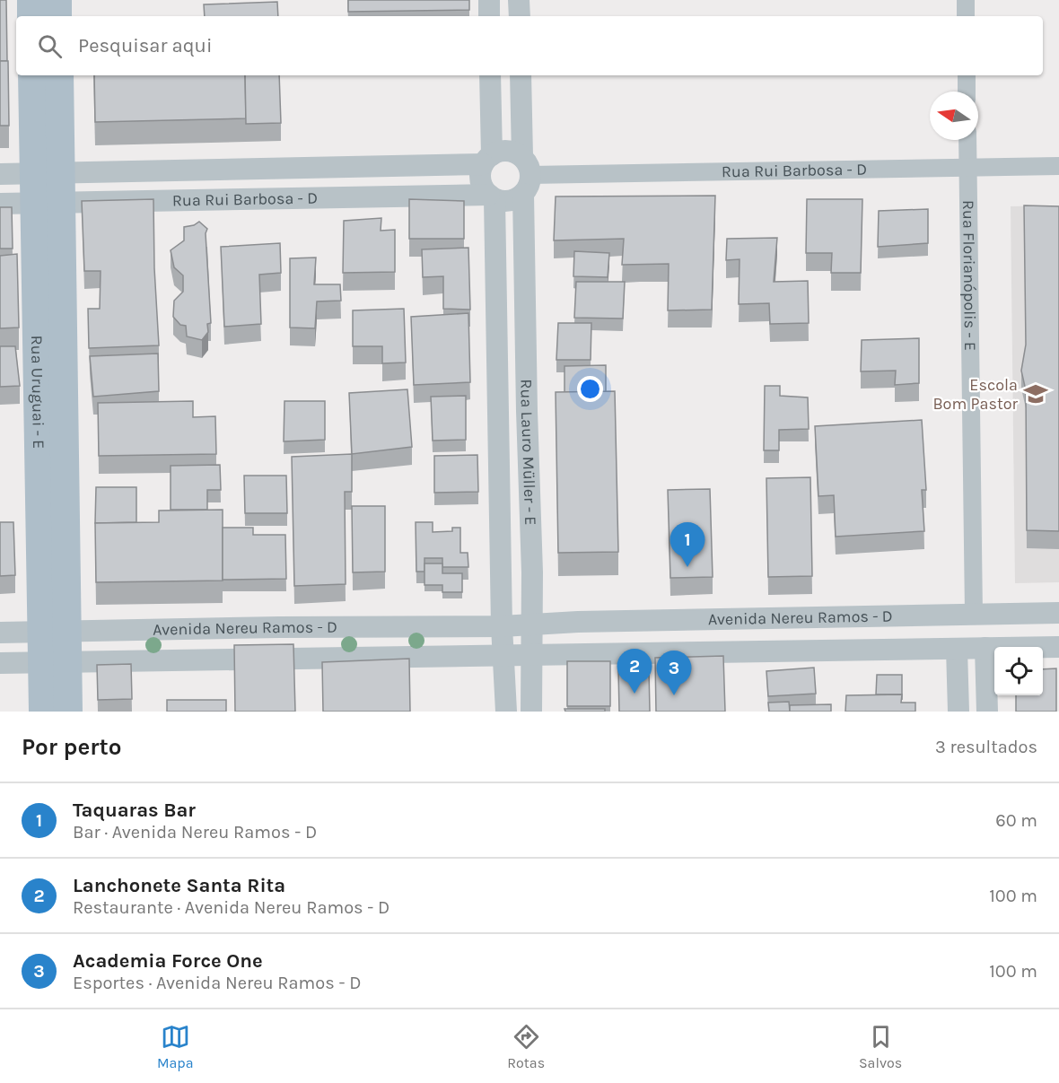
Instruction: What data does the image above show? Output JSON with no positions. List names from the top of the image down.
{
  "streets": {
    "main road": ["Rua Uruguai - E"],
    "street": [
      "Rua Rui Barbosa - D",
      "Rua Florianópolis - E",
      "Rua Lauro Müller - E",
      "Avenida Nereu Ramos - D"
    ]
  },
  "crossings": [
    ["Rua Rui Barbosa - D", "Rua Florianópolis - E"],
    ["Rua Rui Barbosa - D", "Rua Uruguai - E"],
    ["Rua Rui Barbosa - D", "Rua Lauro Müller - E"],
    ["Rua Florianópolis - E", "Avenida Nereu Ramos - D"],
    ["Rua Uruguai - E", "Avenida Nereu Ramos - D"],
    ["Rua Lauro Müller - E", "Avenida Nereu Ramos - D"]
  ],
  "places": {
    "school or university": ["Escola Bom Pastor"]
  },
  "north": "left",
  "page": {
    "search": "Pesquisar aqui",
    "pins": ["1", "2", "3"],
    "heading": ["Por perto", "3 resultados"],
    "list": [
      {
        "mark": "1",
        "name": "Taquaras Bar",
        "note": "Bar · Avenida Nereu Ramos - D",
        "value": "60 m"
      },
      {
        "mark": "2",
        "name": "Lanchonete Santa Rita",
        "note": "Restaurante · Avenida Nereu Ramos - D",
        "value": "100 m"
      },
      {
        "mark": "3",
        "name": "Academia Force One",
        "note": "Esportes · Avenida Nereu Ramos - D",
        "value": "100 m"
      }
    ],
    "nav": ["Mapa", "Rotas", "Salvos"]
  }
}
